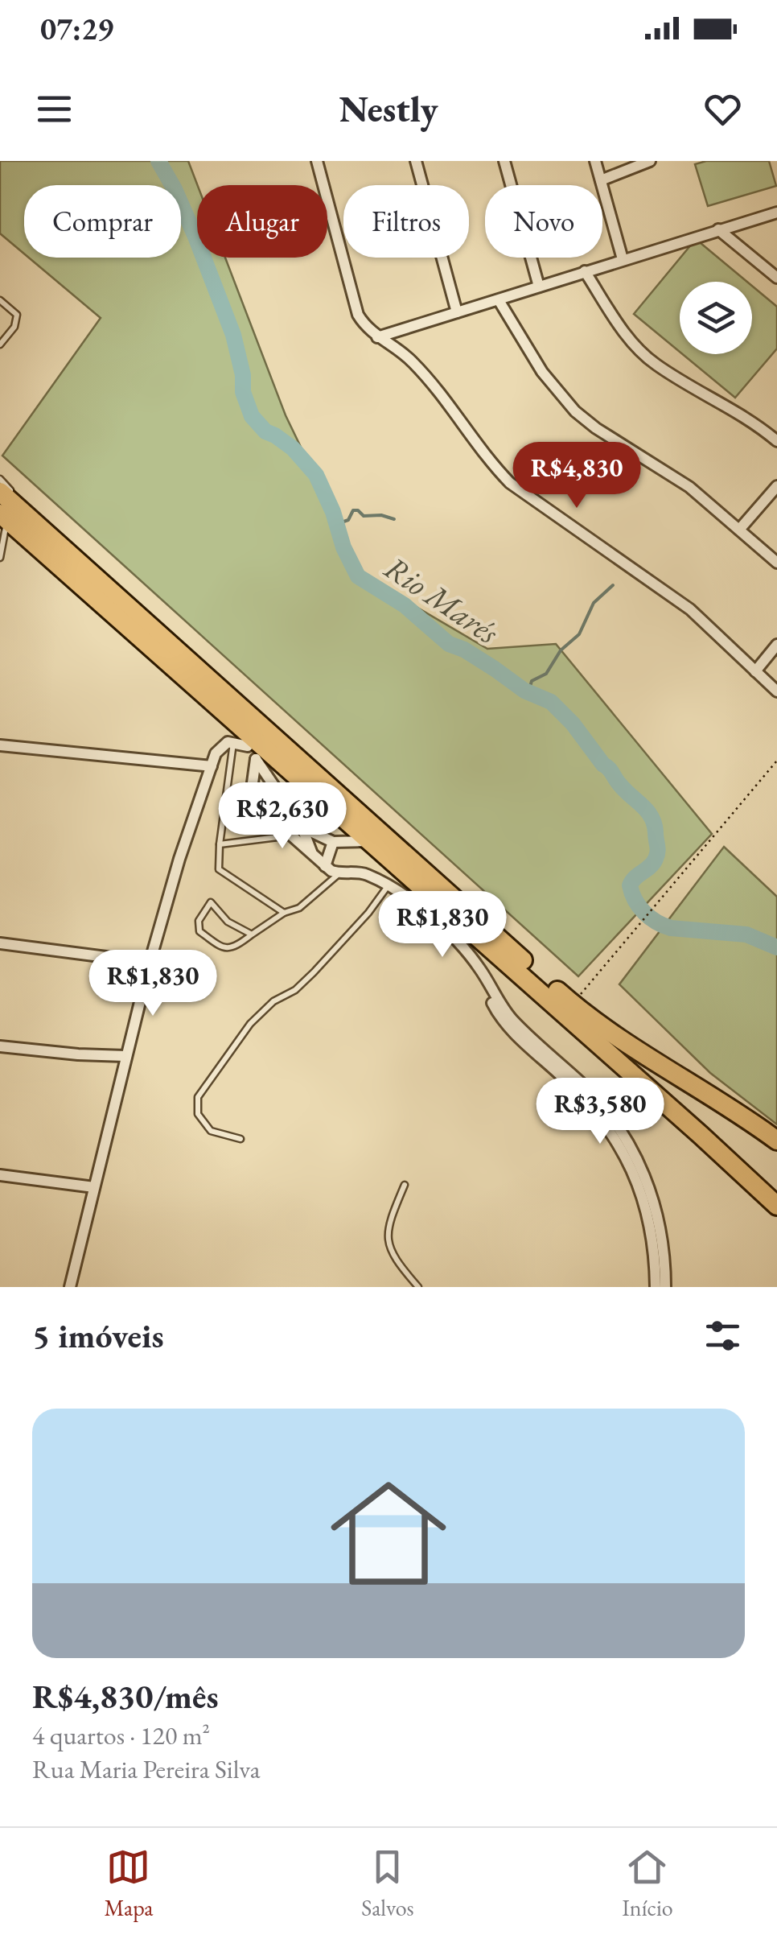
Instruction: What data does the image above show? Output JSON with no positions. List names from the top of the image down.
{
  "water": ["Rio Marés"],
  "page": {
    "status": "07:29",
    "header": "Nestly",
    "chip": [
      "Comprar",
      "Alugar",
      "Filtros",
      "Novo"
    ],
    "price": [
      "R$4,830",
      "R$2,630",
      "R$1,830",
      "R$1,830",
      "R$3,580"
    ],
    "heading": "5 imóveis",
    "list": [
      {
        "name": "R$4,830/mês",
        "note": "4 quartos · 120 m² · Rua Maria Pereira Silva"
      }
    ],
    "tabs": ["Mapa", "Salvos", "Início"]
  }
}
